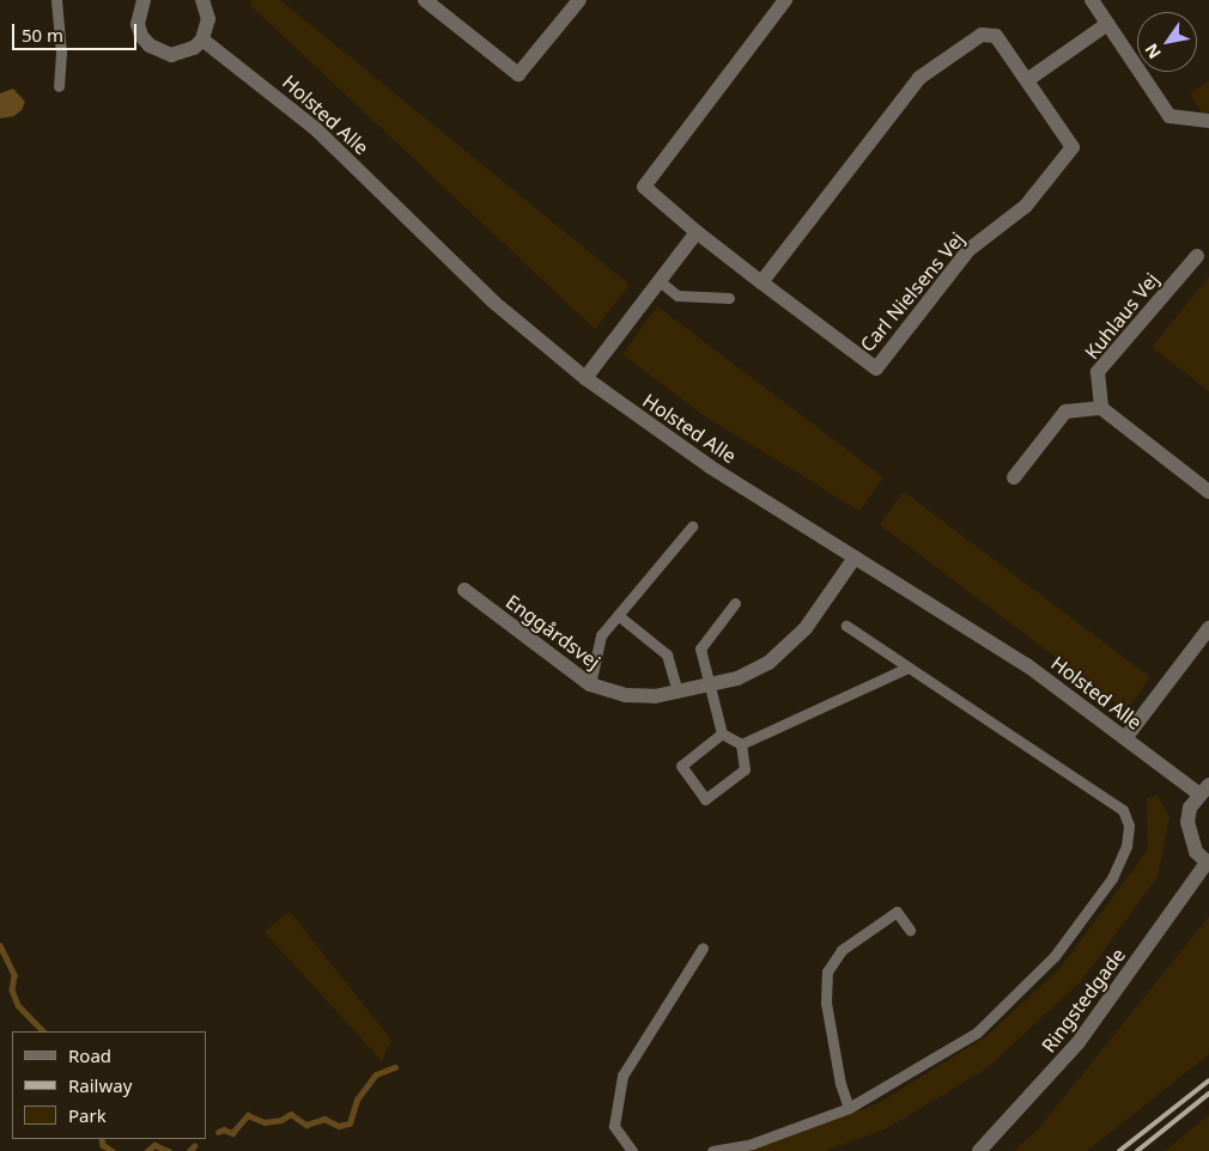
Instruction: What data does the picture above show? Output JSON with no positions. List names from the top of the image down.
{
  "streets": {
    "street": [
      "Holsted Alle",
      "Carl Nielsens Vej",
      "Kuhlaus Vej",
      "Enggårdsvej",
      "Ringstedgade"
    ]
  },
  "crossings": [
    ["Holsted Alle", "Enggårdsvej"]
  ],
  "legend": ["Road", "Railway", "Park"],
  "scale_bar": "50 m",
  "north": "bottom left"
}
